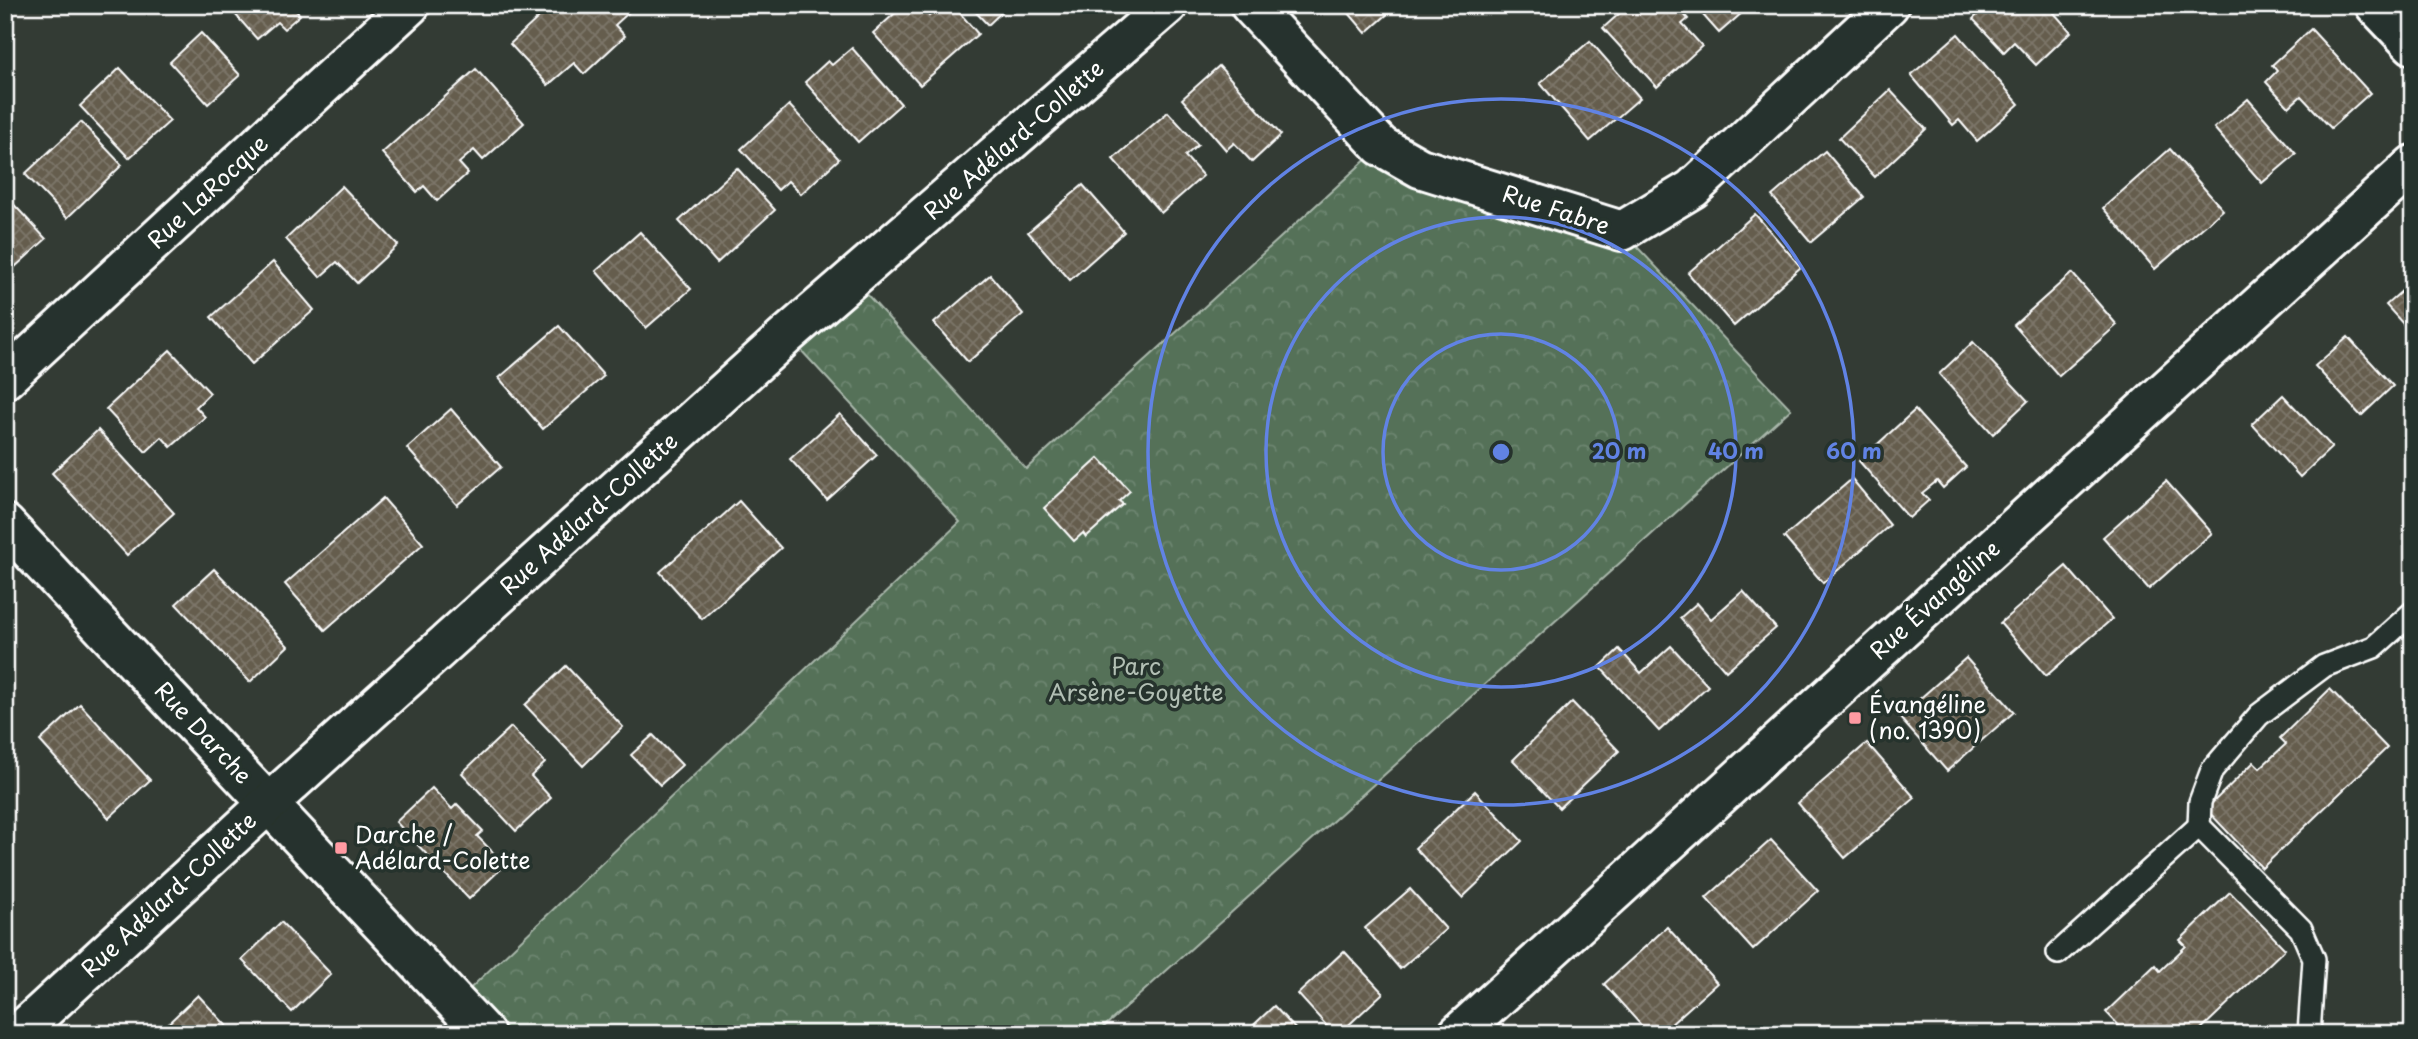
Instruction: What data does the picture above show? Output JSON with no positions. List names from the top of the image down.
{
  "streets": {
    "street": [
      "Rue Adélard-Collette",
      "Rue LaRocque",
      "Rue Fabre",
      "Rue Évangéline",
      "Rue Darche"
    ]
  },
  "crossings": [
    ["Rue Adélard-Collette", "Rue Darche"]
  ],
  "parks": ["Parc Arsène-Goyette"],
  "places": {
    "transit": ["Évangéline (no. 1390)", "Darche / Adélard-Colette"]
  },
  "rings": ["20 m", "40 m", "60 m"]
}
